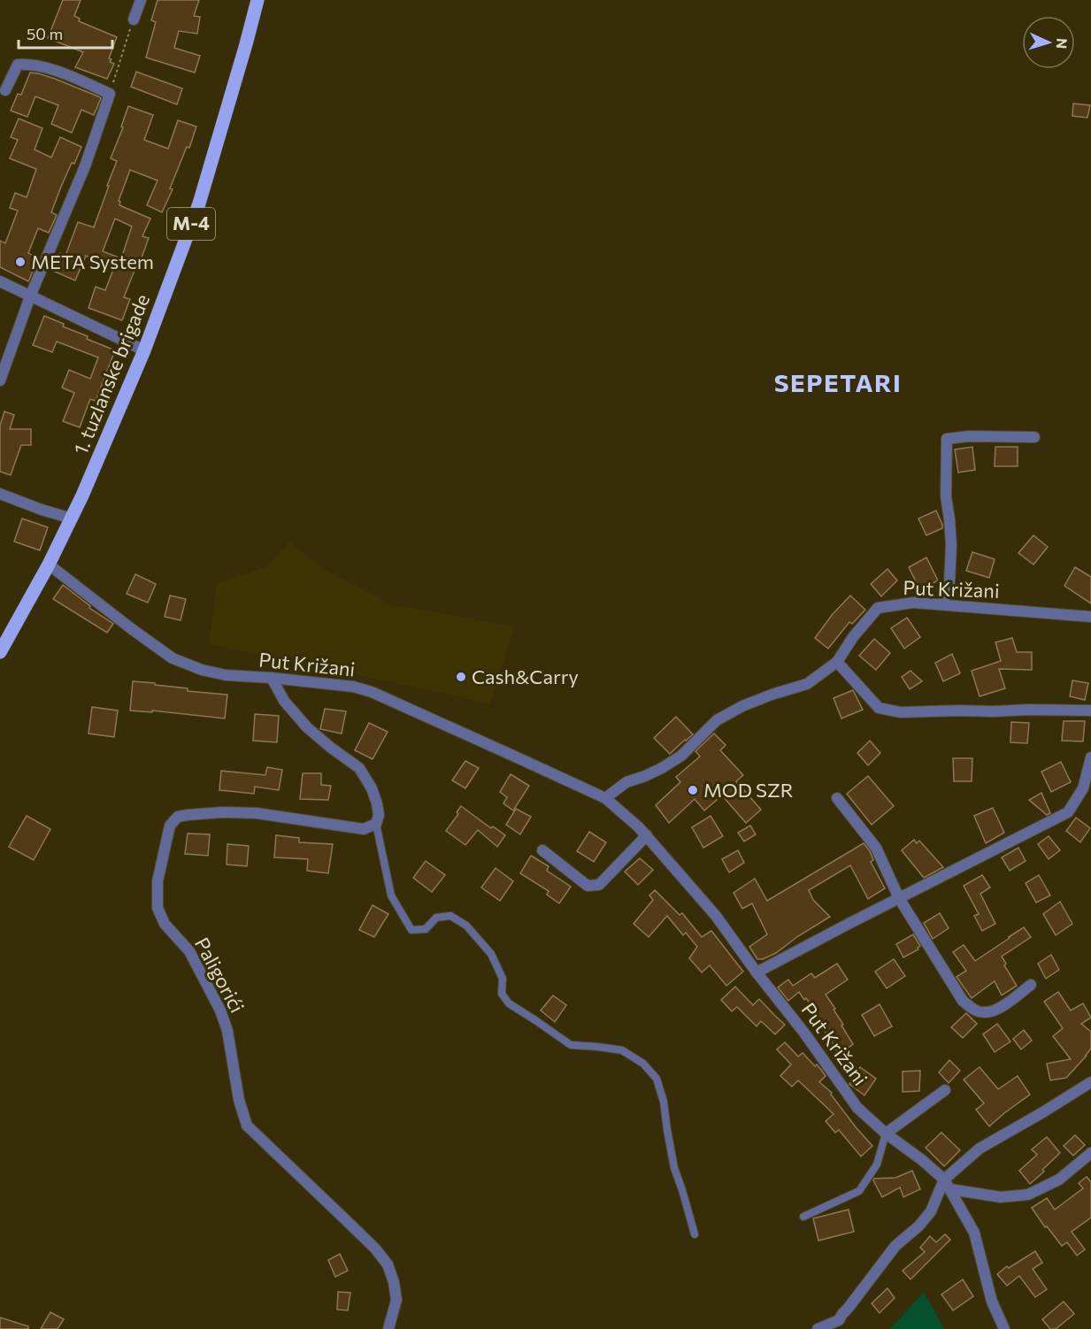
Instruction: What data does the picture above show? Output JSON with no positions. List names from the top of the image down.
{
  "streets": {
    "main road": ["M-4", "1. tuzlanske brigade"],
    "street": ["Put Križani", "Paligorići"]
  },
  "crossings": [
    ["M-4", "1. tuzlanske brigade"],
    ["M-4", "Put Križani"]
  ],
  "districts": ["SEPETARI"],
  "places": ["META System", "Cash&Carry", "MOD SZR"],
  "scale_bar": "50 m",
  "north": "right"
}
